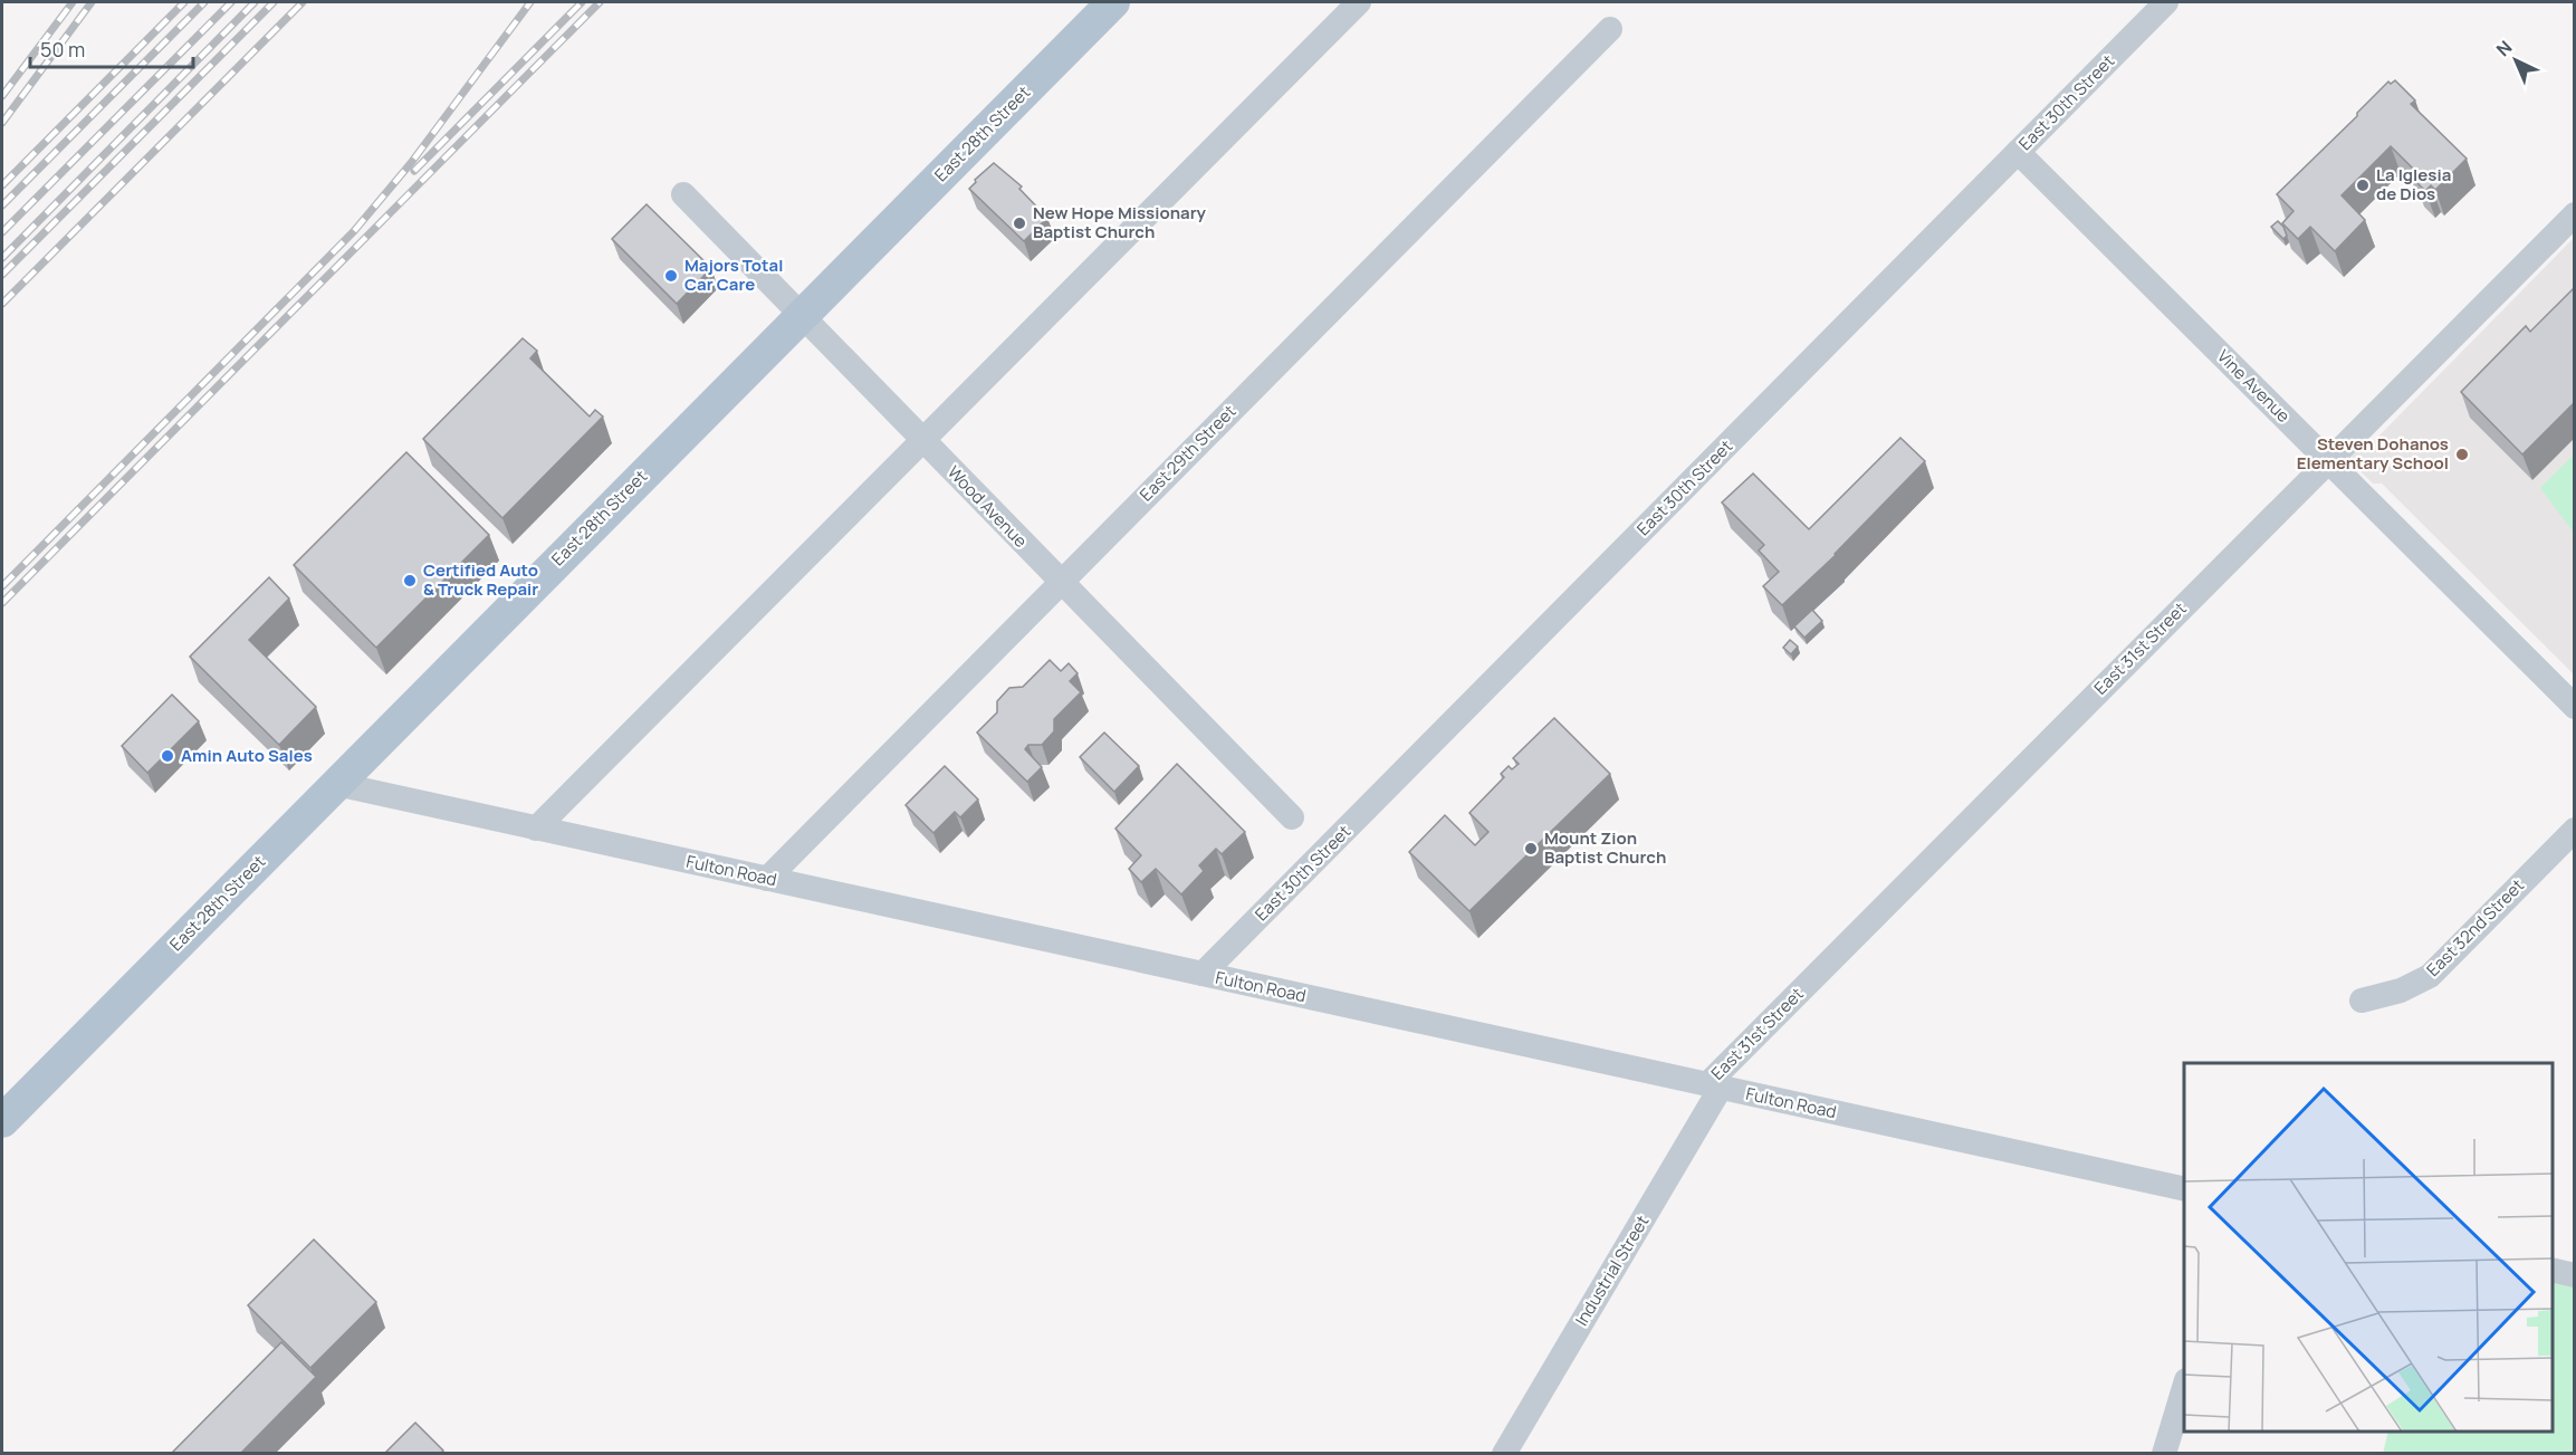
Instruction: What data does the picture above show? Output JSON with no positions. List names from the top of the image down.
{
  "streets": {
    "main road": ["East 28th Street"],
    "street": [
      "East 30th Street",
      "Vine Avenue",
      "East 29th Street",
      "Wood Avenue",
      "East 31st Street",
      "Fulton Road",
      "East 32nd Street",
      "Industrial Street"
    ]
  },
  "crossings": [
    ["East 30th Street", "Vine Avenue"],
    ["East 30th Street", "Fulton Road"],
    ["East 28th Street", "Wood Avenue"],
    ["East 28th Street", "Fulton Road"],
    ["Vine Avenue", "East 31st Street"],
    ["East 29th Street", "Wood Avenue"],
    ["East 29th Street", "Fulton Road"],
    ["East 31st Street", "Fulton Road"],
    ["East 31st Street", "Industrial Street"],
    ["Fulton Road", "Industrial Street"]
  ],
  "places": [
    "La Iglesia de Dios",
    "New Hope Missionary Baptist Church",
    "Majors Total Car Care",
    "Steven Dohanos Elementary School",
    "Certified Auto & Truck Repair",
    "Amin Auto Sales",
    "Mount Zion Baptist Church"
  ],
  "scale_bar": "50 m",
  "north": "top left"
}
